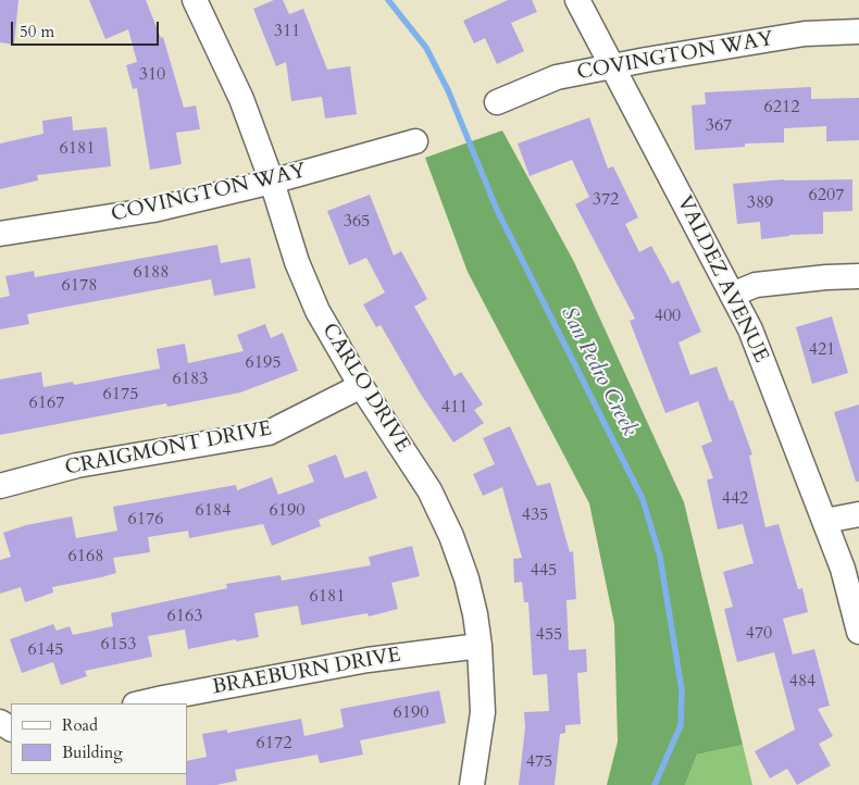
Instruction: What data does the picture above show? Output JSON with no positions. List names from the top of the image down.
{
  "streets": {
    "street": [
      "COVINGTON WAY",
      "VALDEZ AVENUE",
      "CARLO DRIVE",
      "CRAIGMONT DRIVE",
      "BRAEBURN DRIVE"
    ]
  },
  "crossings": [
    ["COVINGTON WAY", "VALDEZ AVENUE"],
    ["COVINGTON WAY", "CARLO DRIVE"],
    ["CARLO DRIVE", "CRAIGMONT DRIVE"],
    ["CARLO DRIVE", "BRAEBURN DRIVE"]
  ],
  "water": ["San Pedro Creek"],
  "house_numbers": [
    "311",
    "310",
    "6212",
    "367",
    "6181",
    "6207",
    "372",
    "389",
    "365",
    "6188",
    "6178",
    "400",
    "421",
    "6195",
    "6183",
    "6175",
    "6167",
    "411",
    "442",
    "6184",
    "6190",
    "435",
    "6176",
    "6168",
    "445",
    "6181",
    "6163",
    "470",
    "455",
    "6153",
    "6145",
    "484",
    "6190",
    "6172",
    "475"
  ],
  "legend": ["Road", "Building"],
  "scale_bar": "50 m"
}
